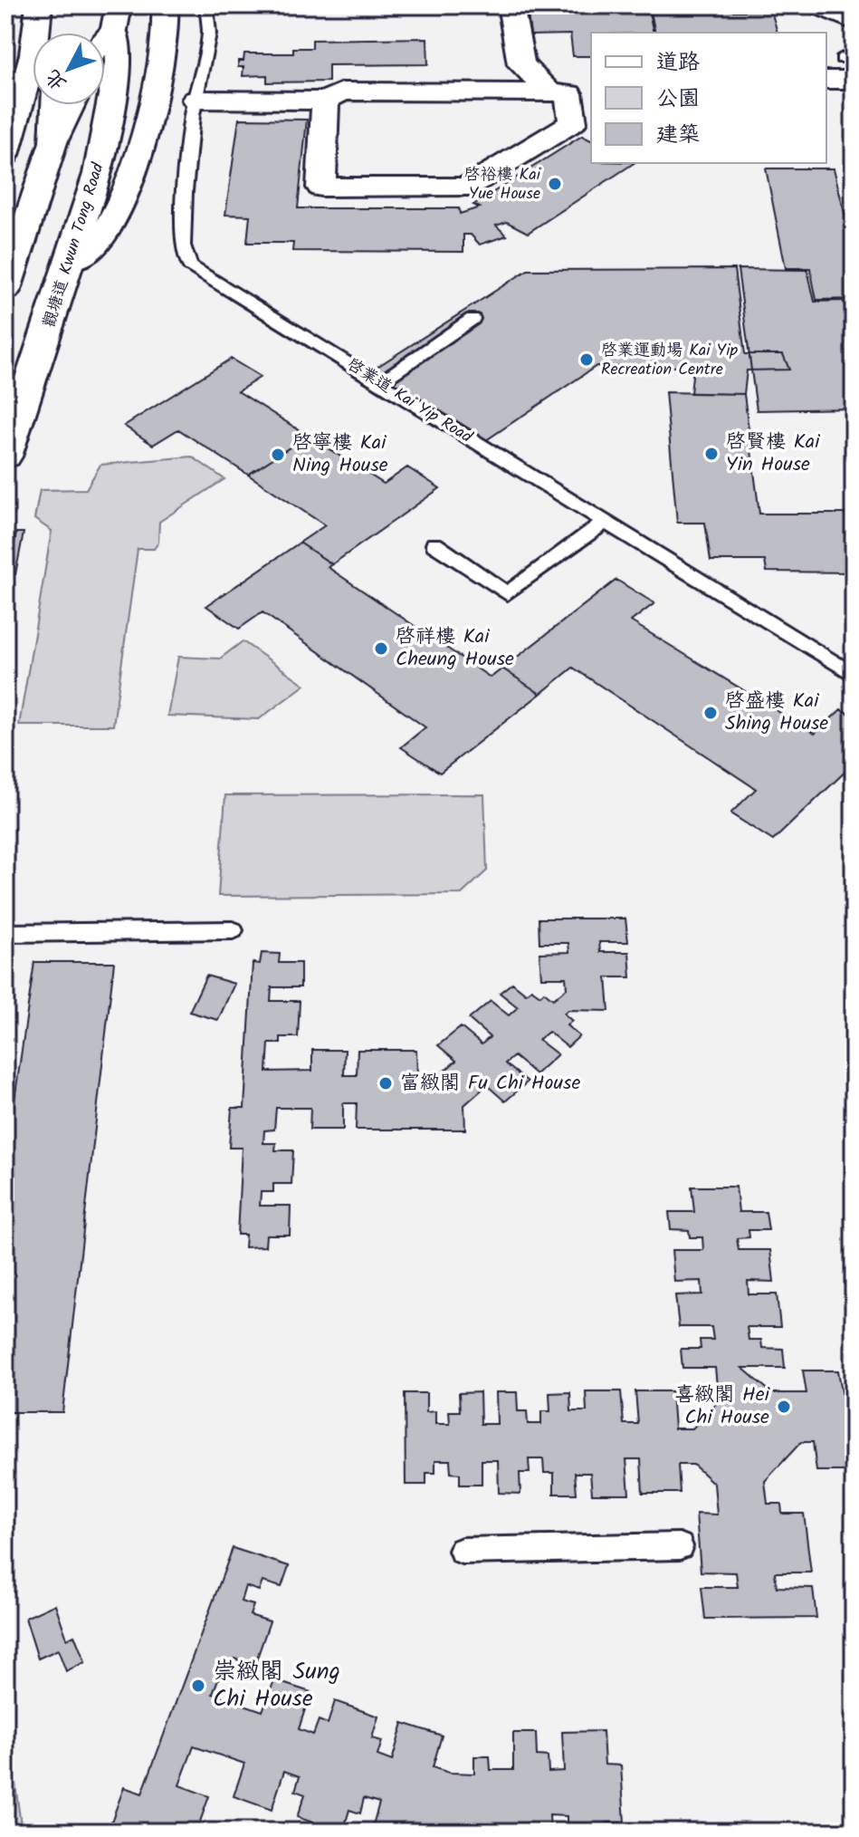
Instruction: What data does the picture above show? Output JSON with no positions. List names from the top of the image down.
{
  "streets": {
    "main road": ["觀塘道 Kwun Tong Road"],
    "lane": ["啓業道 Kai Yip Road"]
  },
  "places": [
    "啓裕樓 Kai Yue House",
    "啓業運動場 Kai Yip Recreation Centre",
    "啓賢樓 Kai Yin House",
    "啓寧樓 Kai Ning House",
    "啓祥樓 Kai Cheung House",
    "啓盛樓 Kai Shing House",
    "富緻閣 Fu Chi House",
    "喜緻閣 Hei Chi House",
    "崇緻閣 Sung Chi House"
  ],
  "legend": ["道路", "公園", "建築"],
  "north": "bottom left"
}
